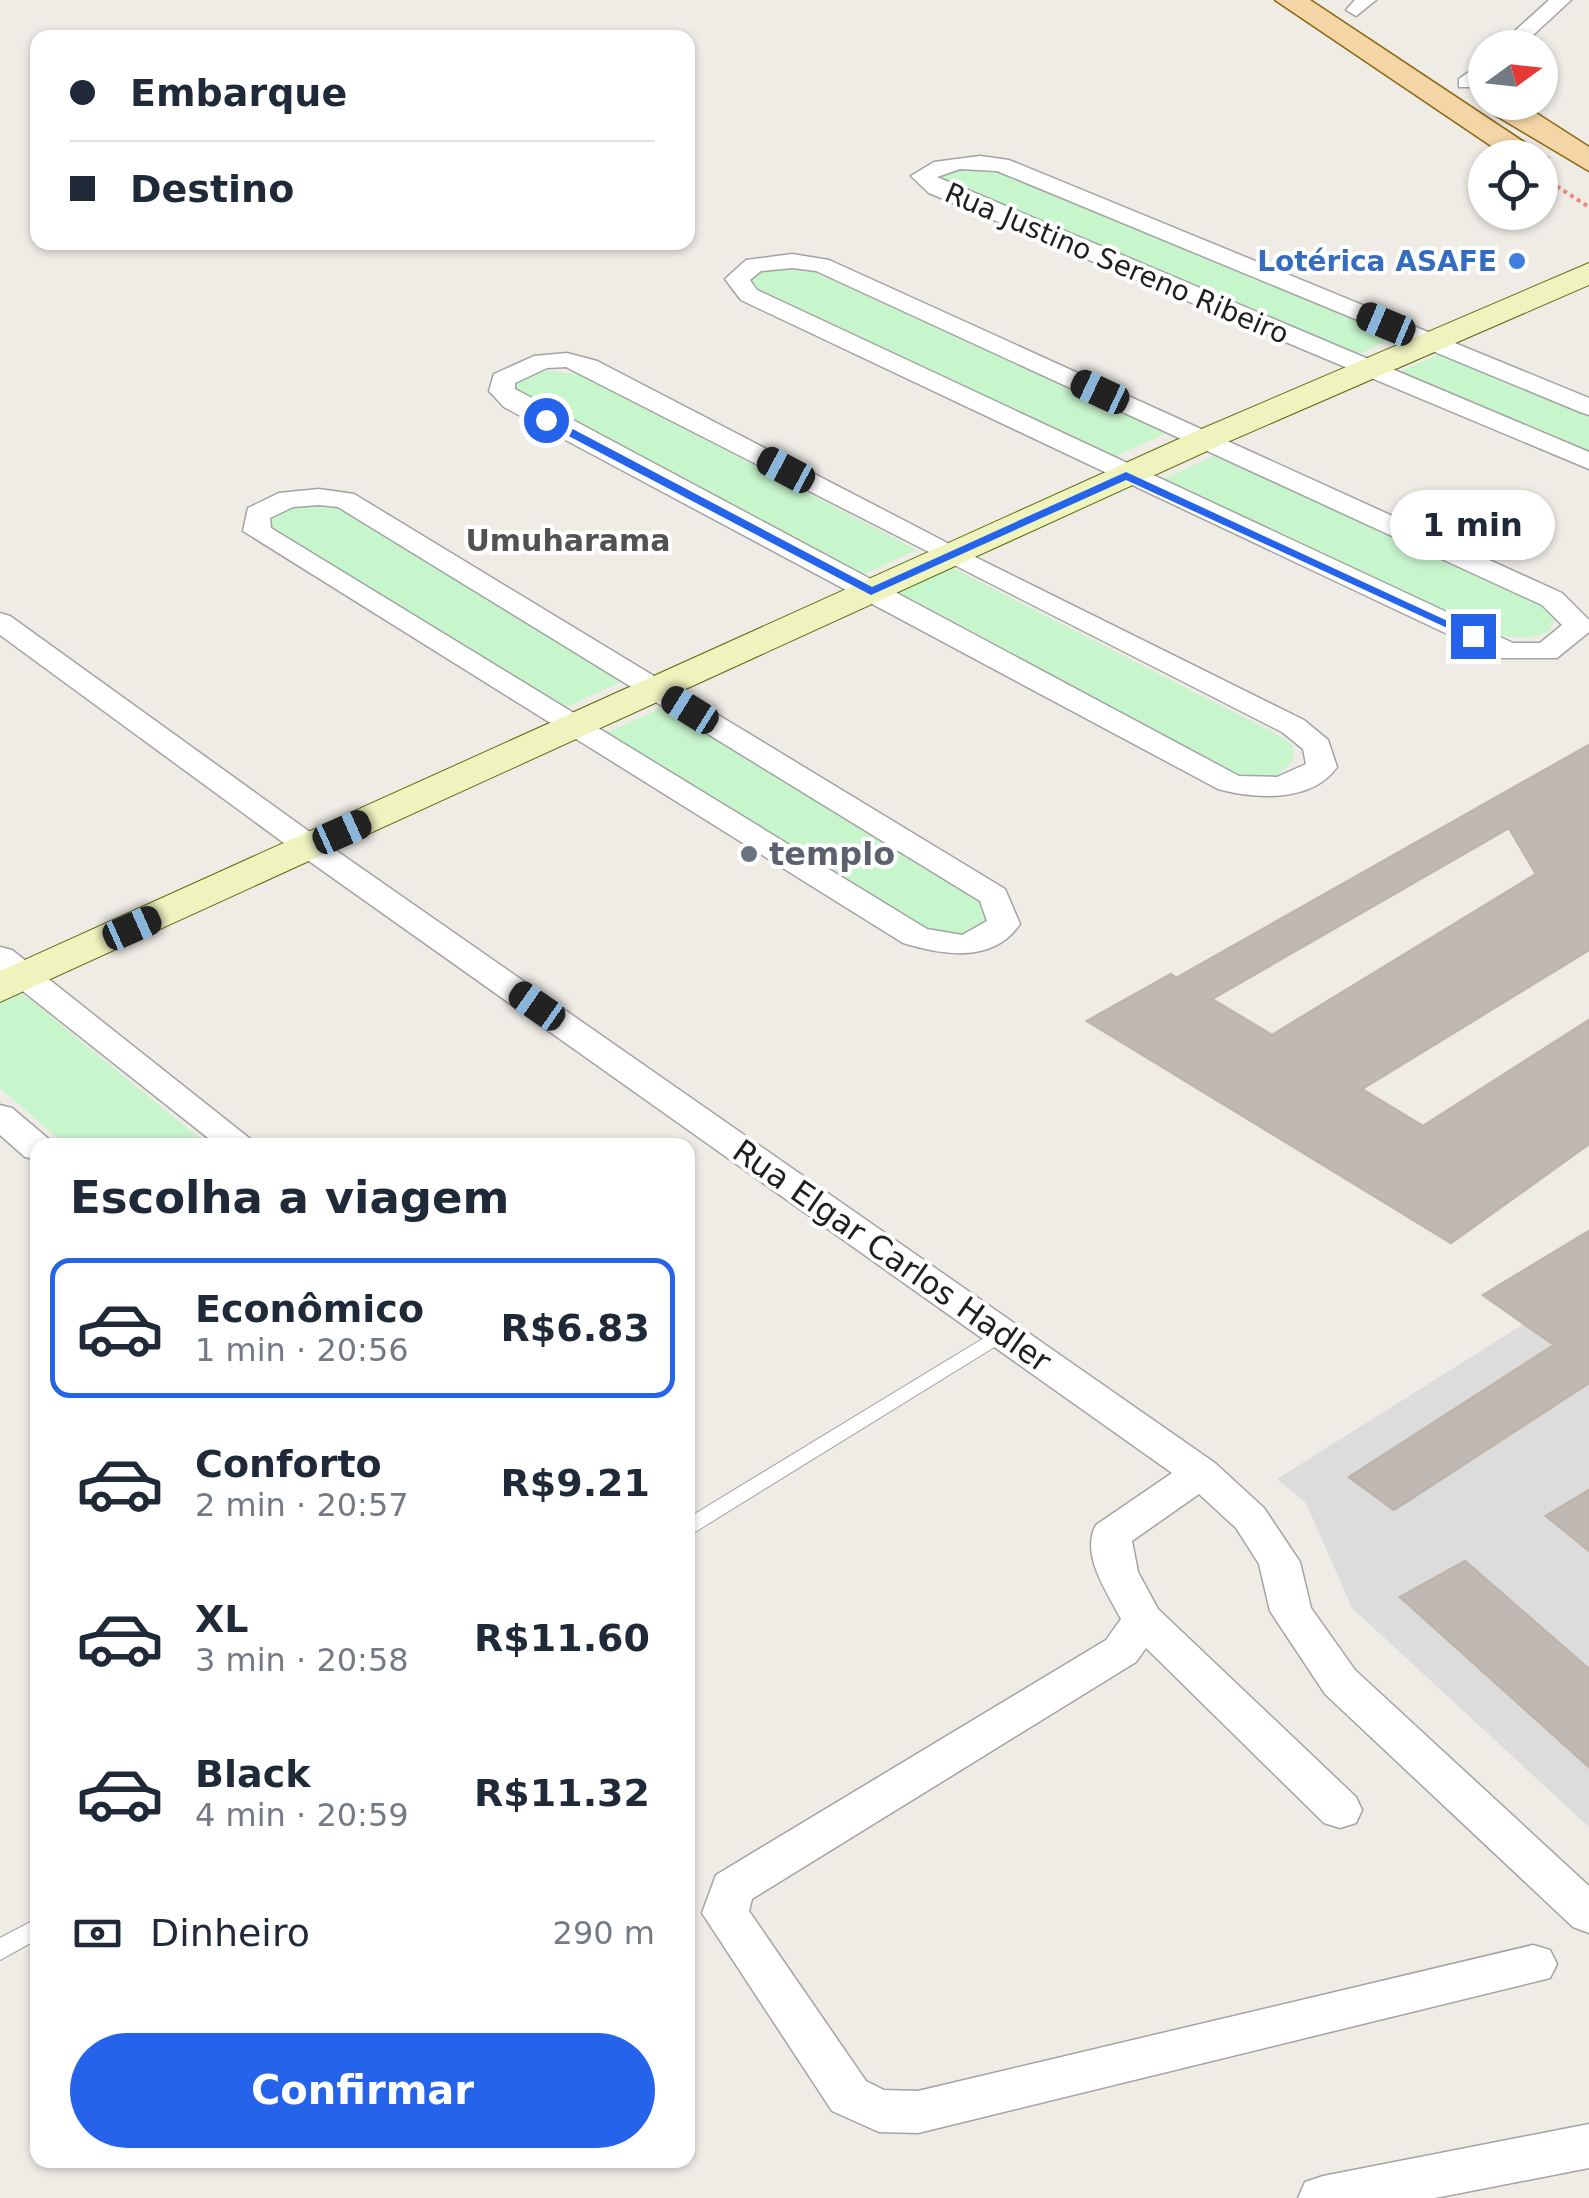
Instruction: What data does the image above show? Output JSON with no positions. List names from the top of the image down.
{
  "streets": {
    "street": ["Rua Justino Sereno Ribeiro", "Rua Elgar Carlos Hadler"]
  },
  "districts": ["Umuharama"],
  "places": ["Lotérica ASAFE", "templo"],
  "north": "right",
  "page": {
    "banner": ["Embarque", "Destino"],
    "bubble": "1 min",
    "heading": "Escolha a viagem",
    "list": [
      {
        "name": "Econômico",
        "note": "1 min · 20:56",
        "value": "R$6.83"
      },
      {
        "name": "Conforto",
        "note": "2 min · 20:57",
        "value": "R$9.21"
      },
      {
        "name": "XL",
        "note": "3 min · 20:58",
        "value": "R$11.60"
      },
      {
        "name": "Black",
        "note": "4 min · 20:59",
        "value": "R$11.32"
      }
    ],
    "pay": ["Dinheiro", "290 m"],
    "buttons": "Confirmar"
  }
}
